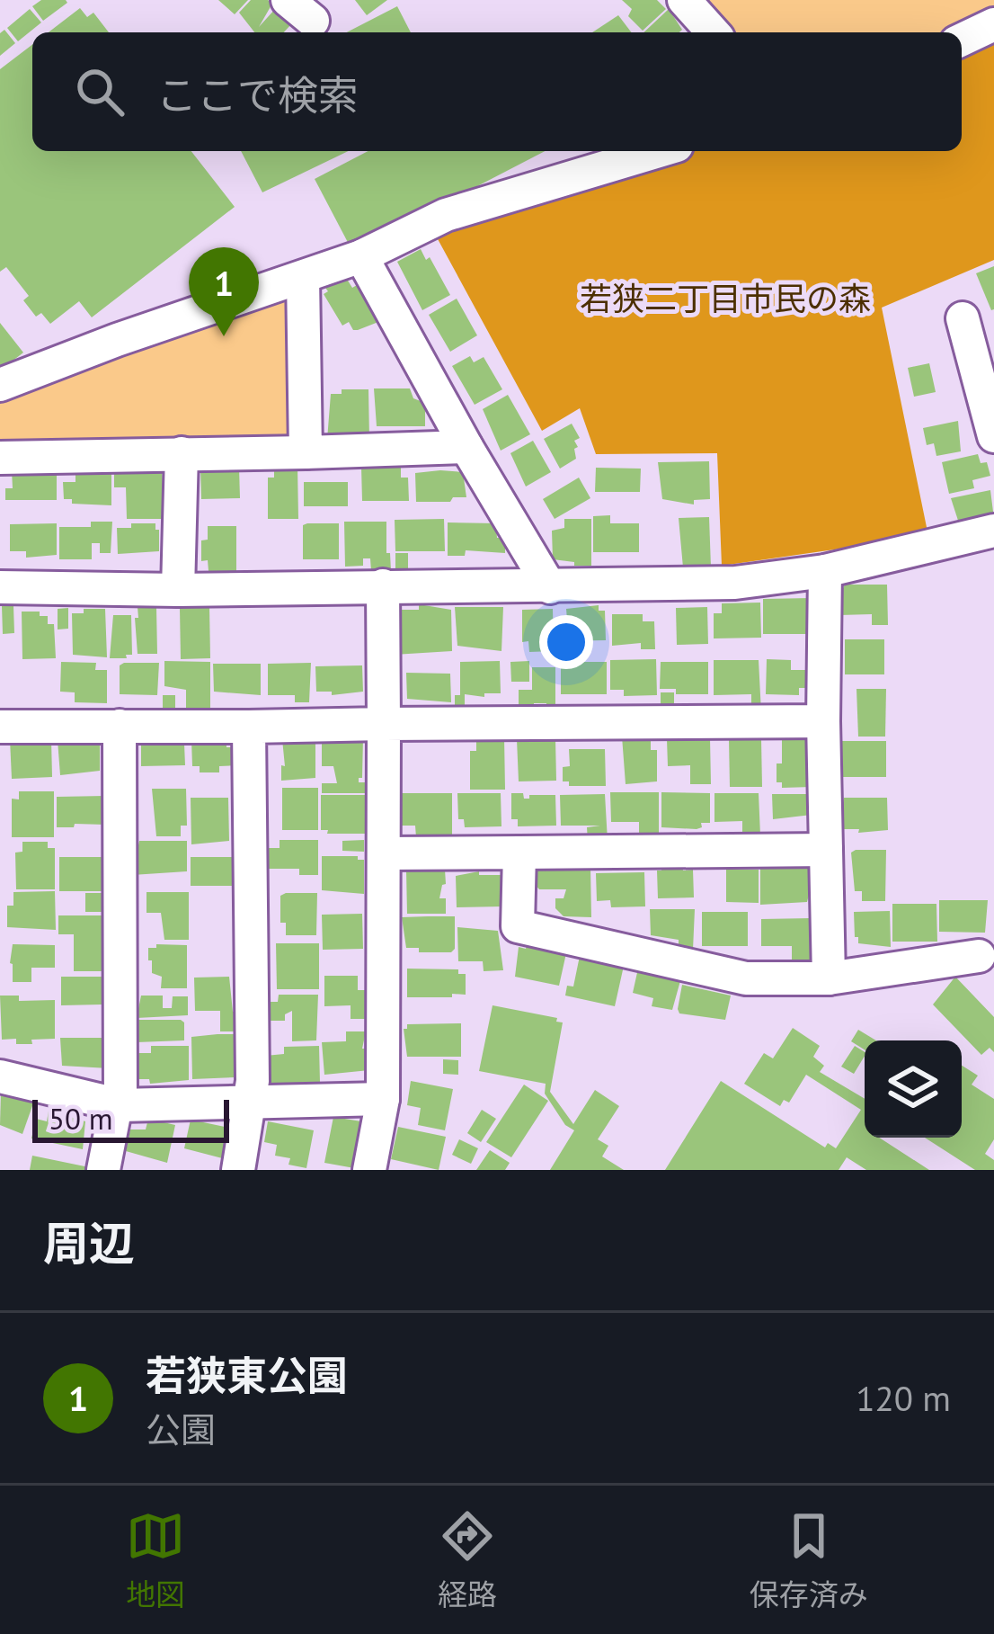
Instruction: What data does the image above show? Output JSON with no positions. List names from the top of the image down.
{
  "parks": ["若狭二丁目市民の森"],
  "scale_bar": "50 m",
  "page": {
    "search": "ここで検索",
    "pins": "1",
    "scale": "50 m",
    "heading": "周辺",
    "list": [
      {
        "mark": "1",
        "name": "若狭東公園",
        "note": "公園",
        "value": "120 m"
      }
    ],
    "nav": ["地図", "経路", "保存済み"]
  }
}
